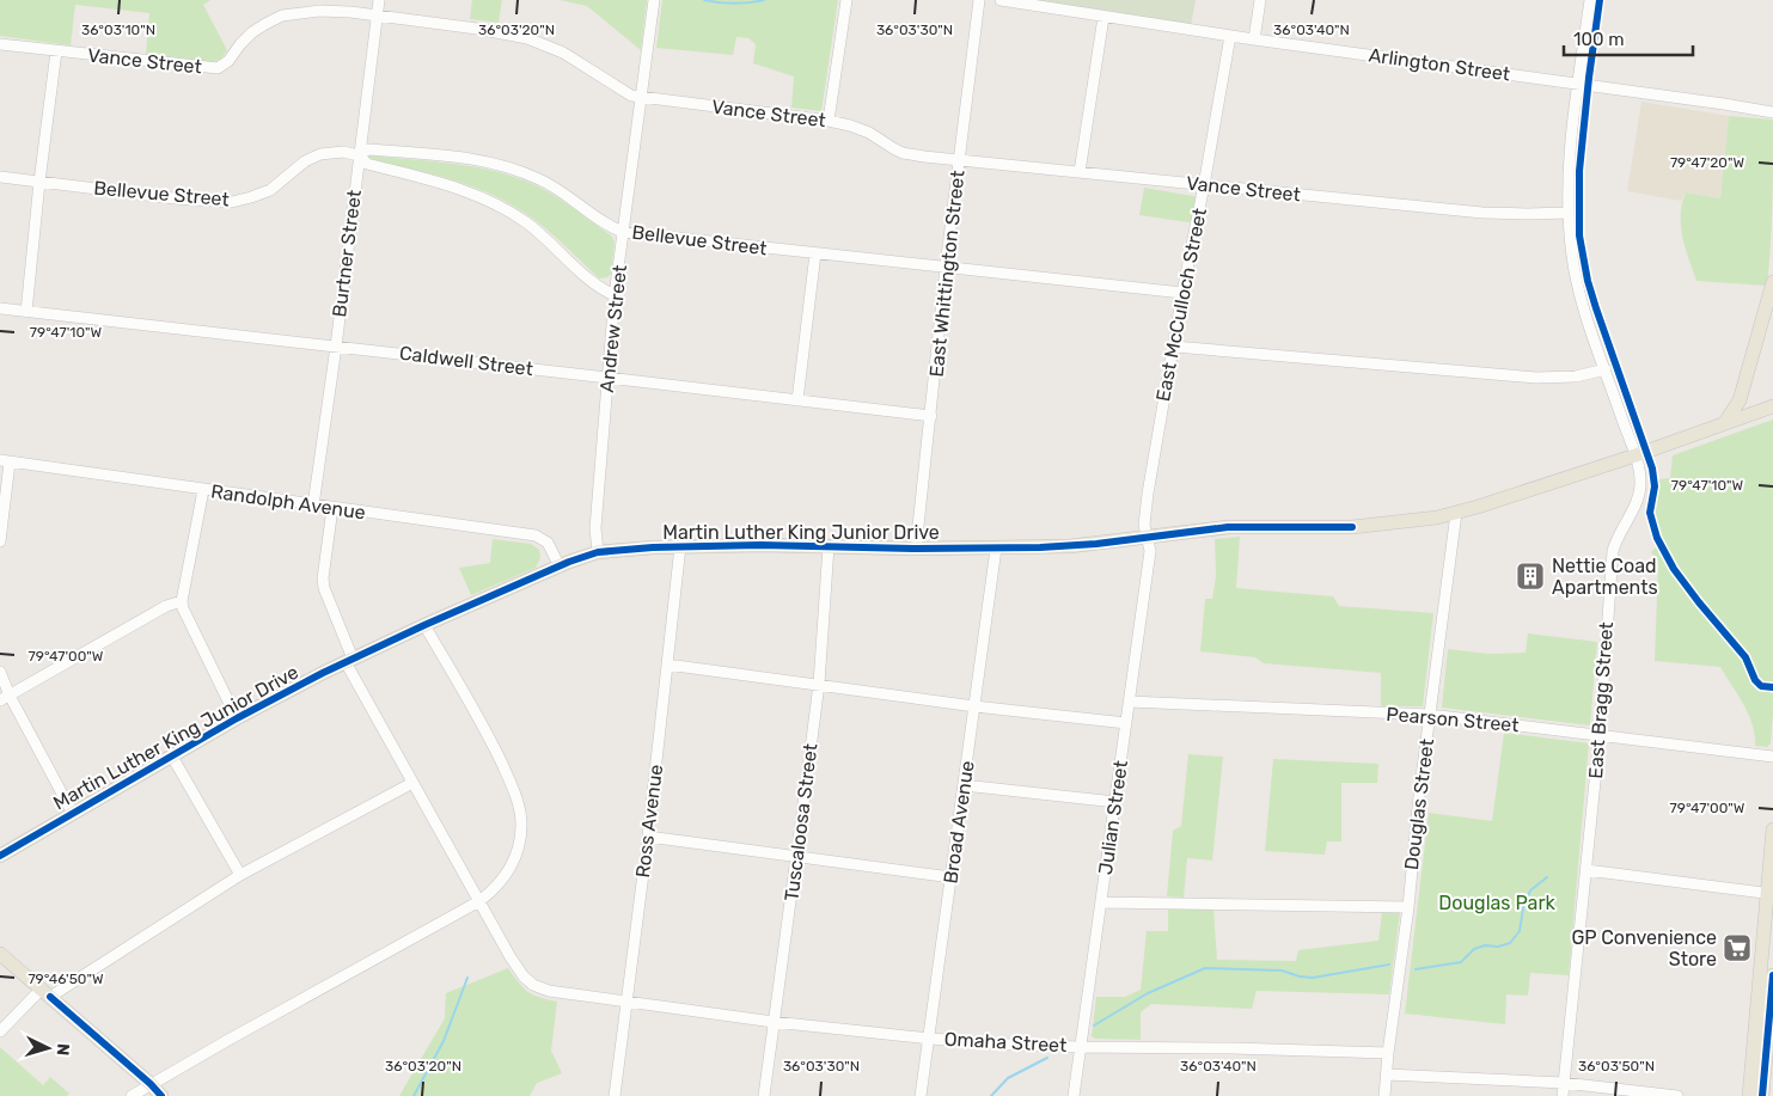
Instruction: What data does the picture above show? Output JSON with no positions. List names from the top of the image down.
{
  "streets": {
    "main road": ["Martin Luther King Junior Drive"],
    "street": [
      "Vance Street",
      "Arlington Street",
      "Bellevue Street",
      "Burtner Street",
      "East Whittington Street",
      "East McCulloch Street",
      "Andrew Street",
      "Caldwell Street",
      "Randolph Avenue",
      "East Bragg Street",
      "Pearson Street",
      "Douglas Street",
      "Julian Street",
      "Ross Avenue",
      "Tuscaloosa Street",
      "Broad Avenue",
      "Omaha Street"
    ]
  },
  "crossings": [
    ["Vance Street", "Burtner Street"],
    ["Vance Street", "East Whittington Street"],
    ["Vance Street", "East McCulloch Street"],
    ["Vance Street", "Andrew Street"],
    ["Vance Street", "East Bragg Street"],
    ["Arlington Street", "East McCulloch Street"],
    ["Arlington Street", "East Bragg Street"],
    ["Bellevue Street", "Burtner Street"],
    ["Bellevue Street", "East Whittington Street"],
    ["Bellevue Street", "East McCulloch Street"],
    ["Bellevue Street", "Andrew Street"],
    ["Burtner Street", "Caldwell Street"],
    ["Burtner Street", "Randolph Avenue"],
    ["East Whittington Street", "Caldwell Street"],
    ["East Whittington Street", "Martin Luther King Junior Drive"],
    ["East McCulloch Street", "Martin Luther King Junior Drive"],
    ["East McCulloch Street", "Julian Street"],
    ["Andrew Street", "Caldwell Street"],
    ["Andrew Street", "Martin Luther King Junior Drive"],
    ["Randolph Avenue", "Martin Luther King Junior Drive"],
    ["Randolph Avenue", "Omaha Street"],
    ["Martin Luther King Junior Drive", "East Bragg Street"],
    ["Martin Luther King Junior Drive", "Douglas Street"],
    ["Martin Luther King Junior Drive", "Julian Street"],
    ["Martin Luther King Junior Drive", "Ross Avenue"],
    ["Martin Luther King Junior Drive", "Tuscaloosa Street"],
    ["Martin Luther King Junior Drive", "Broad Avenue"],
    ["Martin Luther King Junior Drive", "Omaha Street"],
    ["East Bragg Street", "Pearson Street"],
    ["Pearson Street", "Douglas Street"],
    ["Pearson Street", "Julian Street"],
    ["Douglas Street", "Omaha Street"],
    ["Julian Street", "Omaha Street"],
    ["Ross Avenue", "Omaha Street"],
    ["Tuscaloosa Street", "Omaha Street"],
    ["Broad Avenue", "Omaha Street"]
  ],
  "parks": ["Douglas Park"],
  "places": {
    "building": ["Nettie Coad Apartments"],
    "supermarket": ["GP Convenience Store"]
  },
  "scale_bar": "100 m",
  "north": "right",
  "coordinates": [
    "36°03'10\"N",
    "36°03'20\"N",
    "36°03'30\"N",
    "36°03'40\"N",
    "79°47'20\"W",
    "79°47'10\"W",
    "79°47'00\"W",
    "79°46'50\"W",
    "36°03'50\"N"
  ]
}
